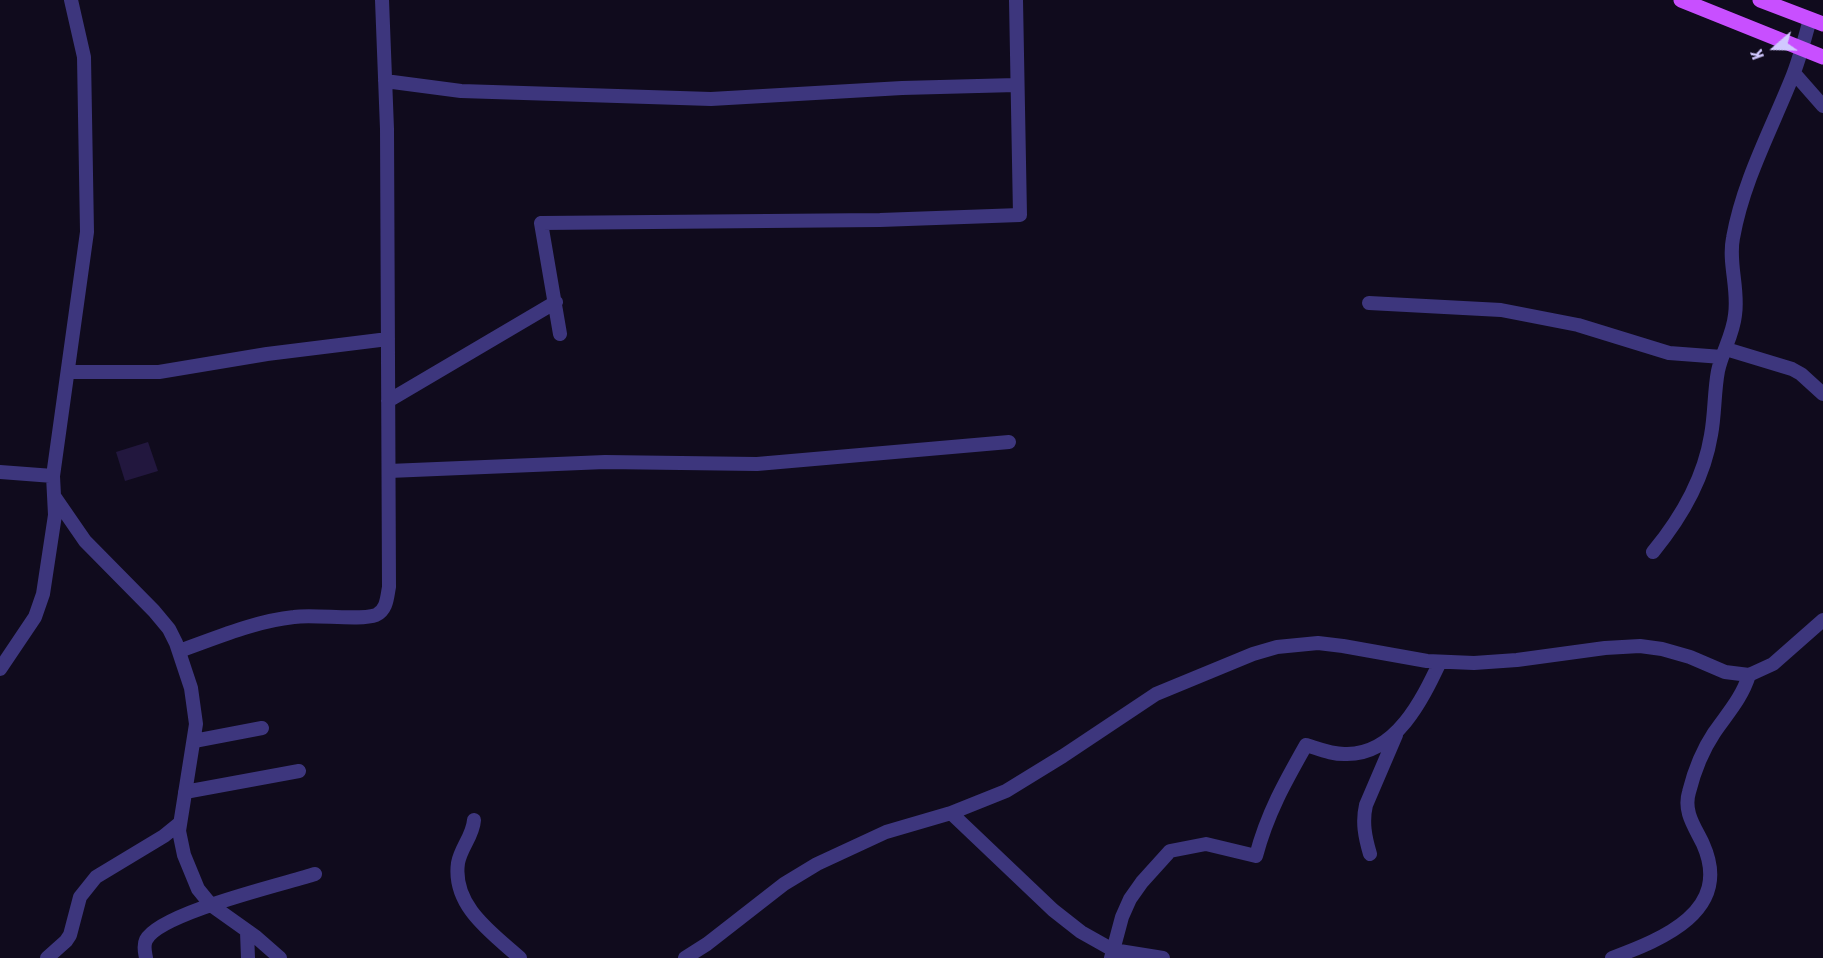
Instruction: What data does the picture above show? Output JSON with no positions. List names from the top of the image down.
{
  "north": "left"
}
